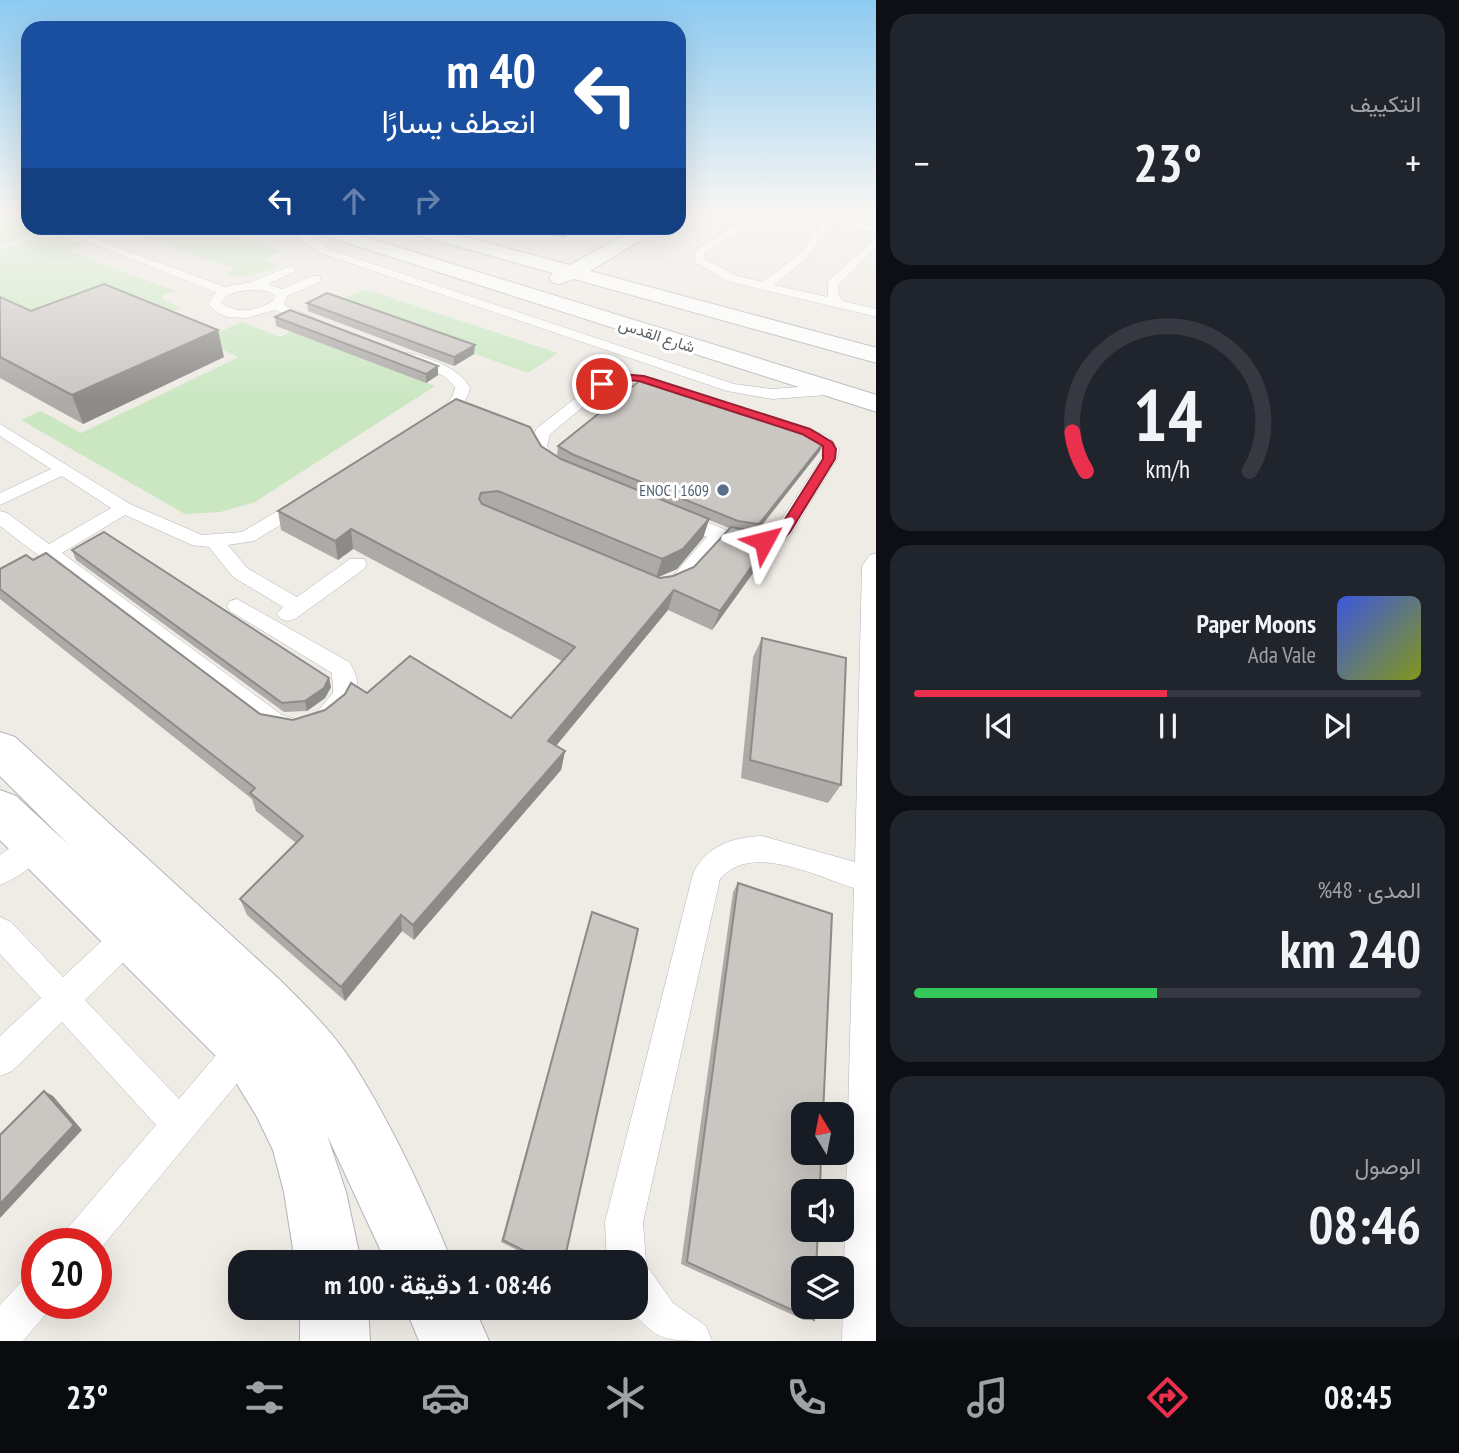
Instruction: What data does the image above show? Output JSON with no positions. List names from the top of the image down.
{
  "streets": {
    "main road": ["شارع القدس"]
  },
  "places": ["ENOC | 1609"],
  "north": "top",
  "page": {
    "tile": [
      "التكييف",
      ["المدى · 48%", "240 km"],
      ["الوصول", "08:46"]
    ],
    "turn": ["40 m", "انعطف يسارًا"],
    "heat": ["−", "23°", "+"],
    "song": ["Paper Moons", "Ada Vale"],
    "limit": "20",
    "trip": "08:46 · 1 دقيقة · 100 m",
    "tabs": ["08:45", "23°"],
    "gauge": ["14", "km/h"]
  }
}
